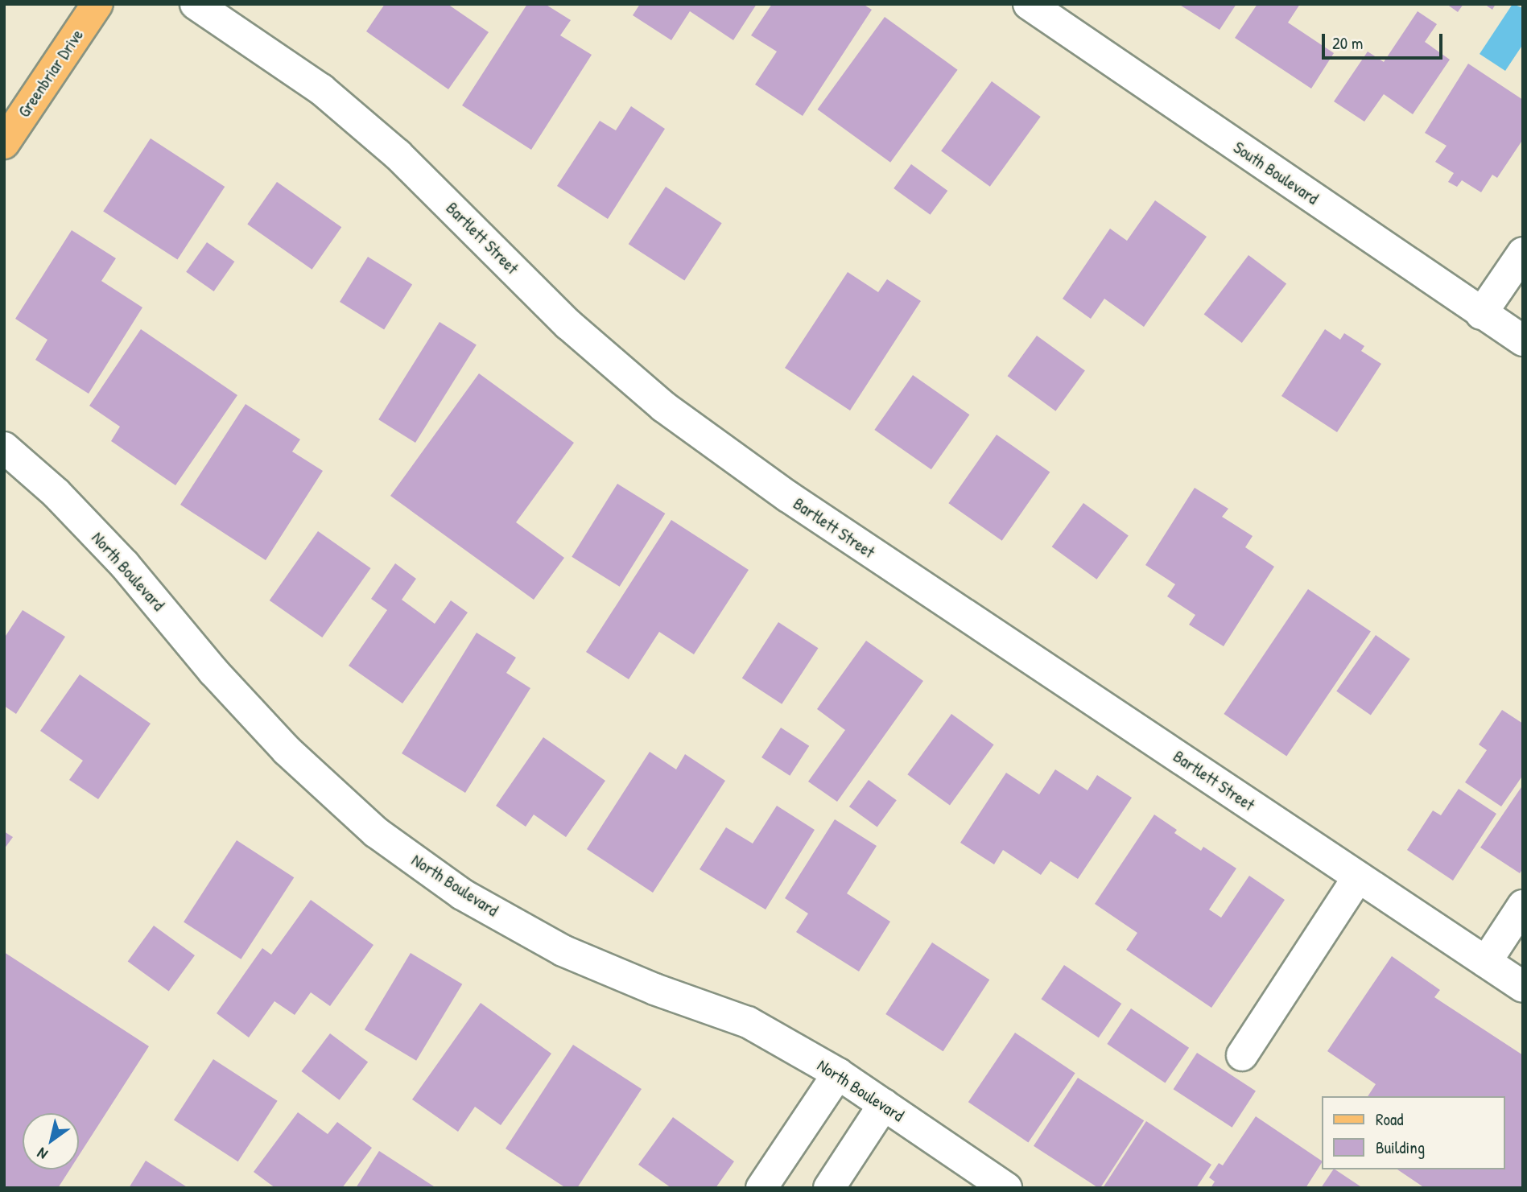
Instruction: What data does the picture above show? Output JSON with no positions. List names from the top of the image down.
{
  "streets": {
    "main road": ["Greenbriar Drive"],
    "street": ["South Boulevard", "Bartlett Street", "North Boulevard"]
  },
  "legend": ["Road", "Building"],
  "scale_bar": "20 m",
  "north": "bottom left"
}
